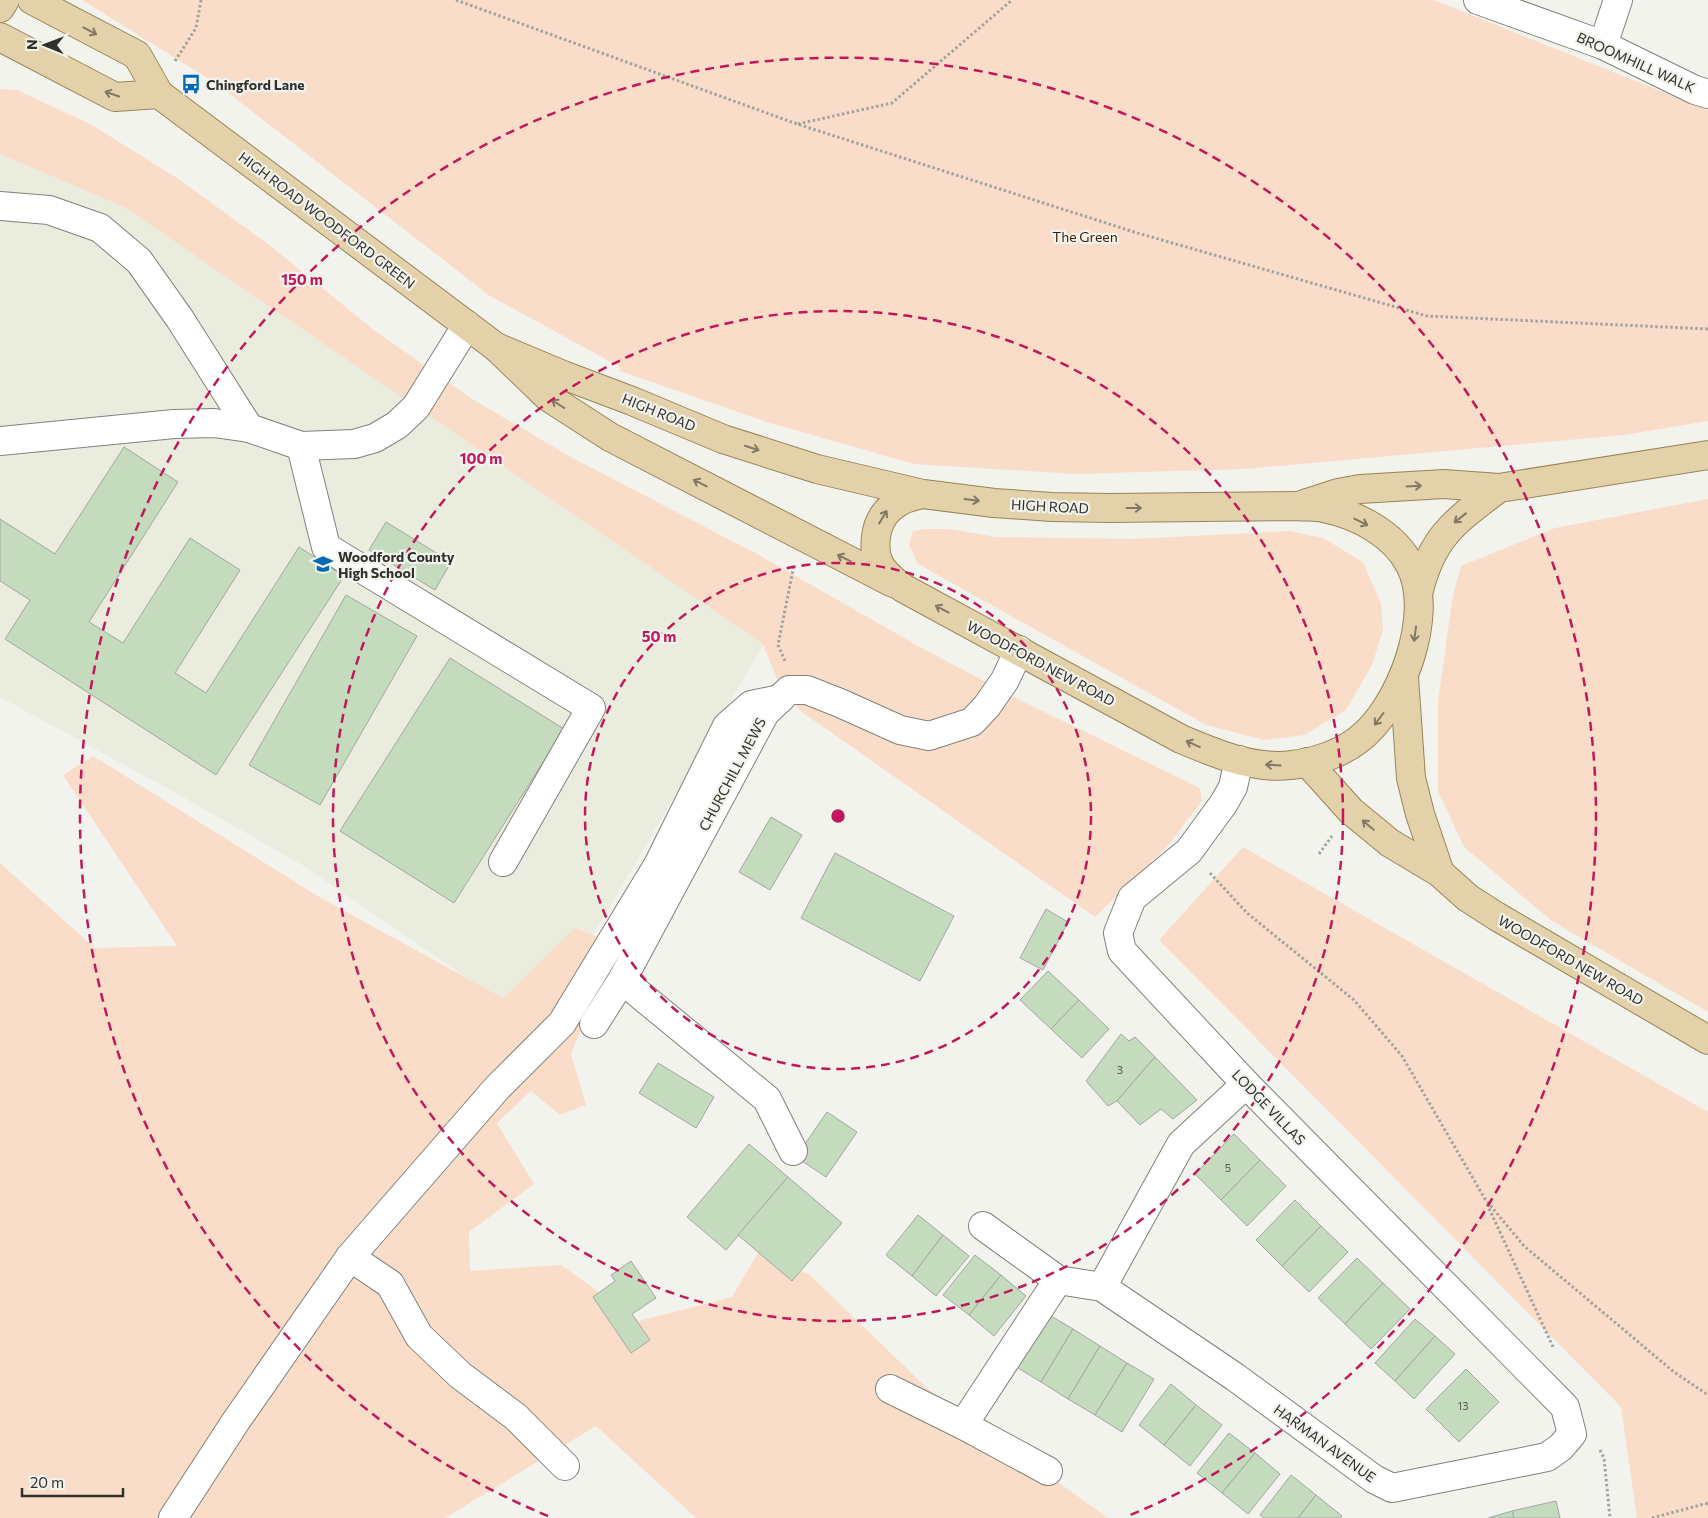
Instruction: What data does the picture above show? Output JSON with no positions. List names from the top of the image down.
{
  "streets": {
    "main road": ["HIGH ROAD WOODFORD GREEN", "HIGH ROAD", "WOODFORD NEW ROAD"],
    "street": [
      "BROOMHILL WALK",
      "CHURCHILL MEWS",
      "LODGE VILLAS",
      "HARMAN AVENUE"
    ]
  },
  "crossings": [
    ["HIGH ROAD WOODFORD GREEN", "HIGH ROAD"],
    ["HIGH ROAD", "WOODFORD NEW ROAD"],
    ["WOODFORD NEW ROAD", "LODGE VILLAS"],
    ["LODGE VILLAS", "HARMAN AVENUE"]
  ],
  "parks": ["The Green"],
  "places": {
    "bus stop": ["Chingford Lane"],
    "school or university": ["Woodford County High School"]
  },
  "house_numbers": ["3", "5", "13"],
  "scale_bar": "20 m",
  "north": "left",
  "rings": ["150 m", "100 m", "50 m"]
}
